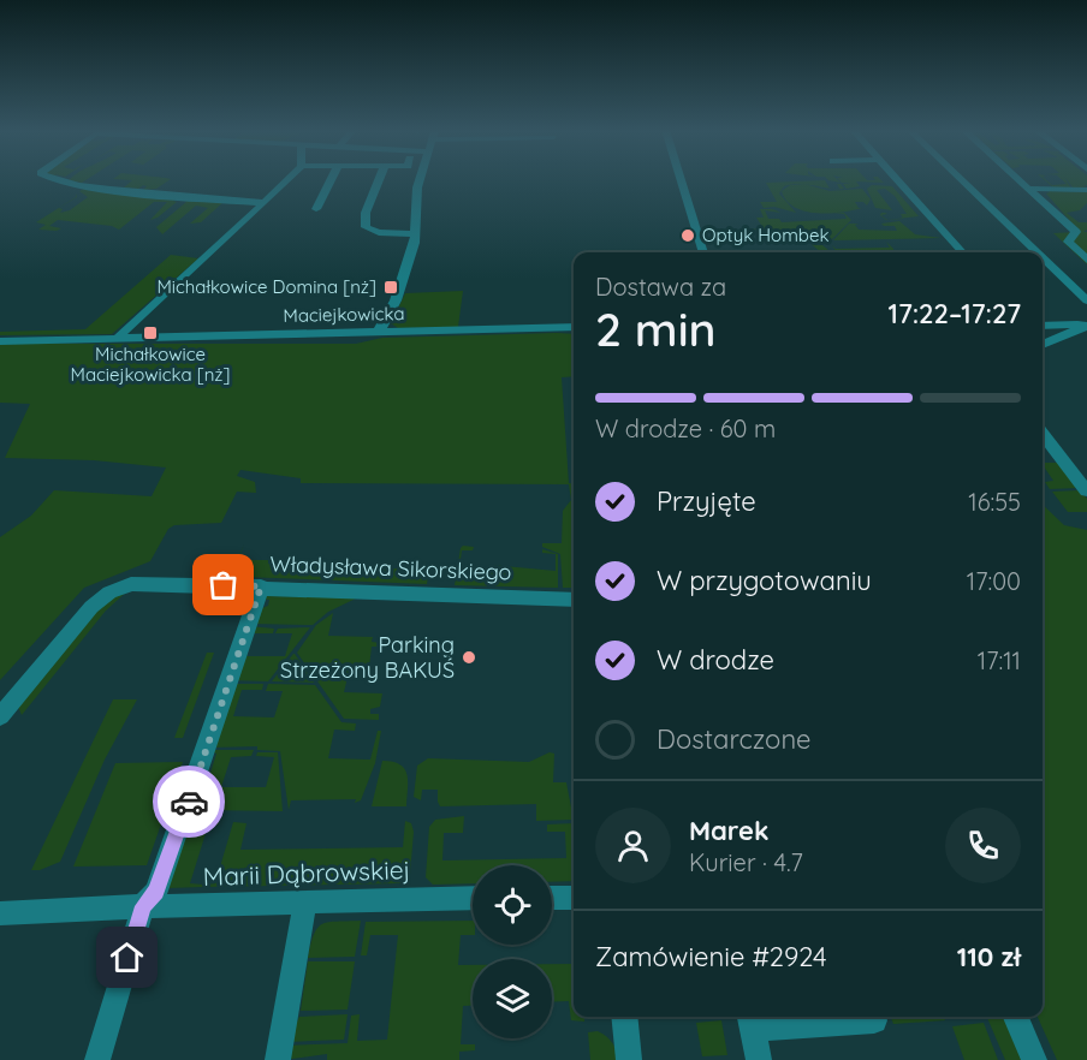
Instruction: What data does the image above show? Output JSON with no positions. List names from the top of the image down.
{
  "streets": {
    "street": ["Maciejkowicka", "Władysława Sikorskiego", "Marii Dąbrowskiej"]
  },
  "places": {
    "other": ["Optyk Hombek", "Parking Strzeżony BAKUŚ"],
    "transit": ["Michałkowice Domina [nż]", "Michałkowice Maciejkowicka [nż]"]
  },
  "page": {
    "heading": ["2 min", "Dostawa za", "17:22–17:27"],
    "panel": [
      "Marek",
      "Kurier · 4.7",
      "Zamówienie #2924",
      "110 zł"
    ],
    "bar": "W drodze · 60 m",
    "list": [
      ["Przyjęte", "16:55"],
      ["W przygotowaniu", "17:00"],
      ["W drodze", "17:11"],
      "Dostarczone"
    ]
  }
}
